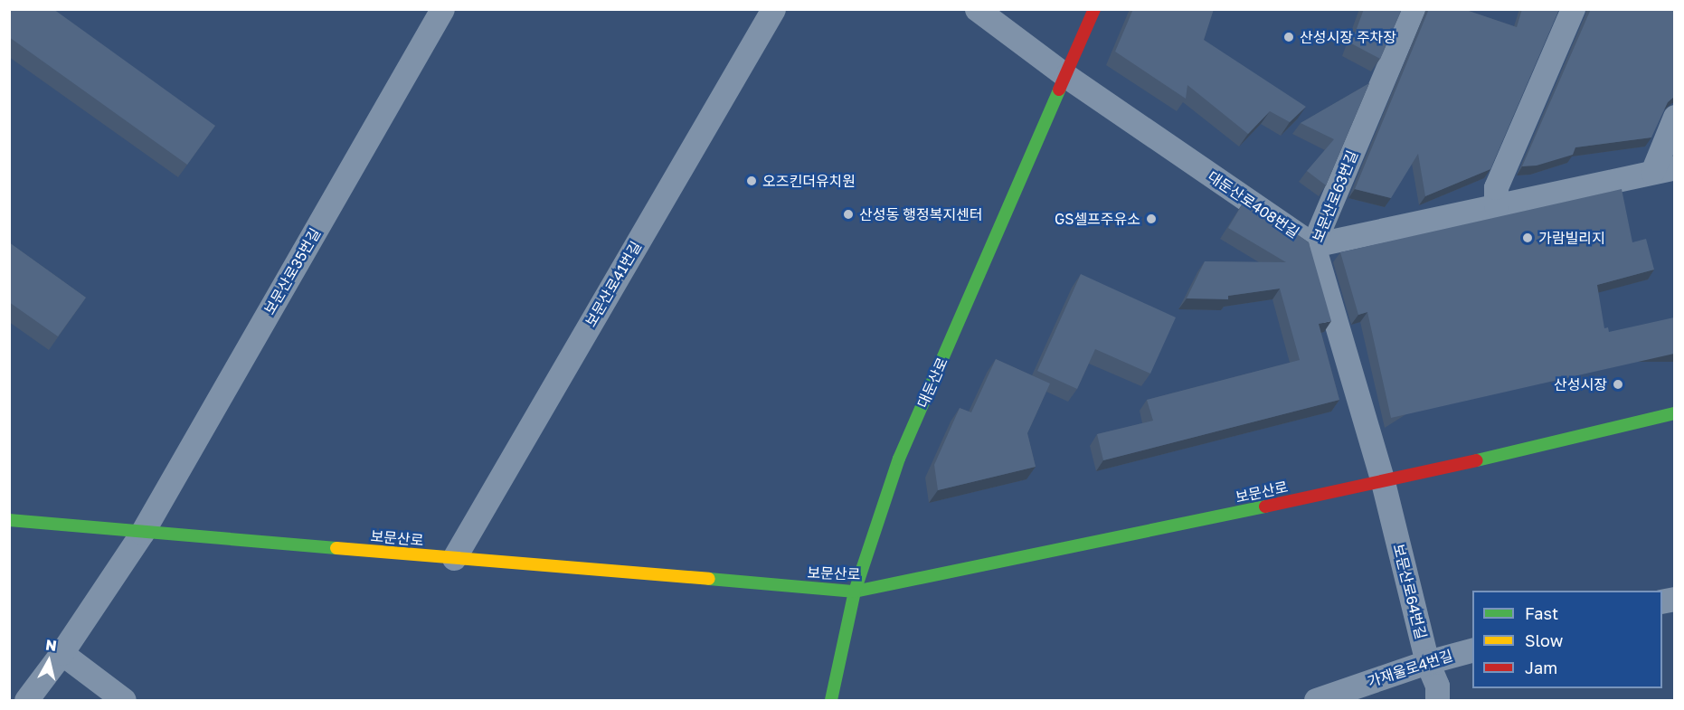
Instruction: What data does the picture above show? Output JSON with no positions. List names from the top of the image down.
{
  "streets": {
    "main road": ["대둔산로", "보문산로"],
    "street": [
      "보문산로63번길",
      "대둔산로408번길",
      "보문산로35번길",
      "보문산로41번길",
      "보문산로64번길",
      "가재울로4번길"
    ]
  },
  "crossings": [
    ["보문산로63번길", "대둔산로408번길"],
    ["보문산로63번길", "보문산로"],
    ["보문산로63번길", "보문산로64번길"],
    ["대둔산로408번길", "대둔산로"],
    ["보문산로35번길", "보문산로"],
    ["보문산로41번길", "보문산로"],
    ["대둔산로", "보문산로"],
    ["보문산로", "보문산로64번길"],
    ["보문산로64번길", "가재울로4번길"]
  ],
  "places": [
    "산성시장 주차장",
    "오즈킨더유치원",
    "산성동 행정복지센터",
    "GS셀프주유소",
    "가람빌리지",
    "산성시장"
  ],
  "legend": ["Fast", "Slow", "Jam"],
  "north": "top"
}
